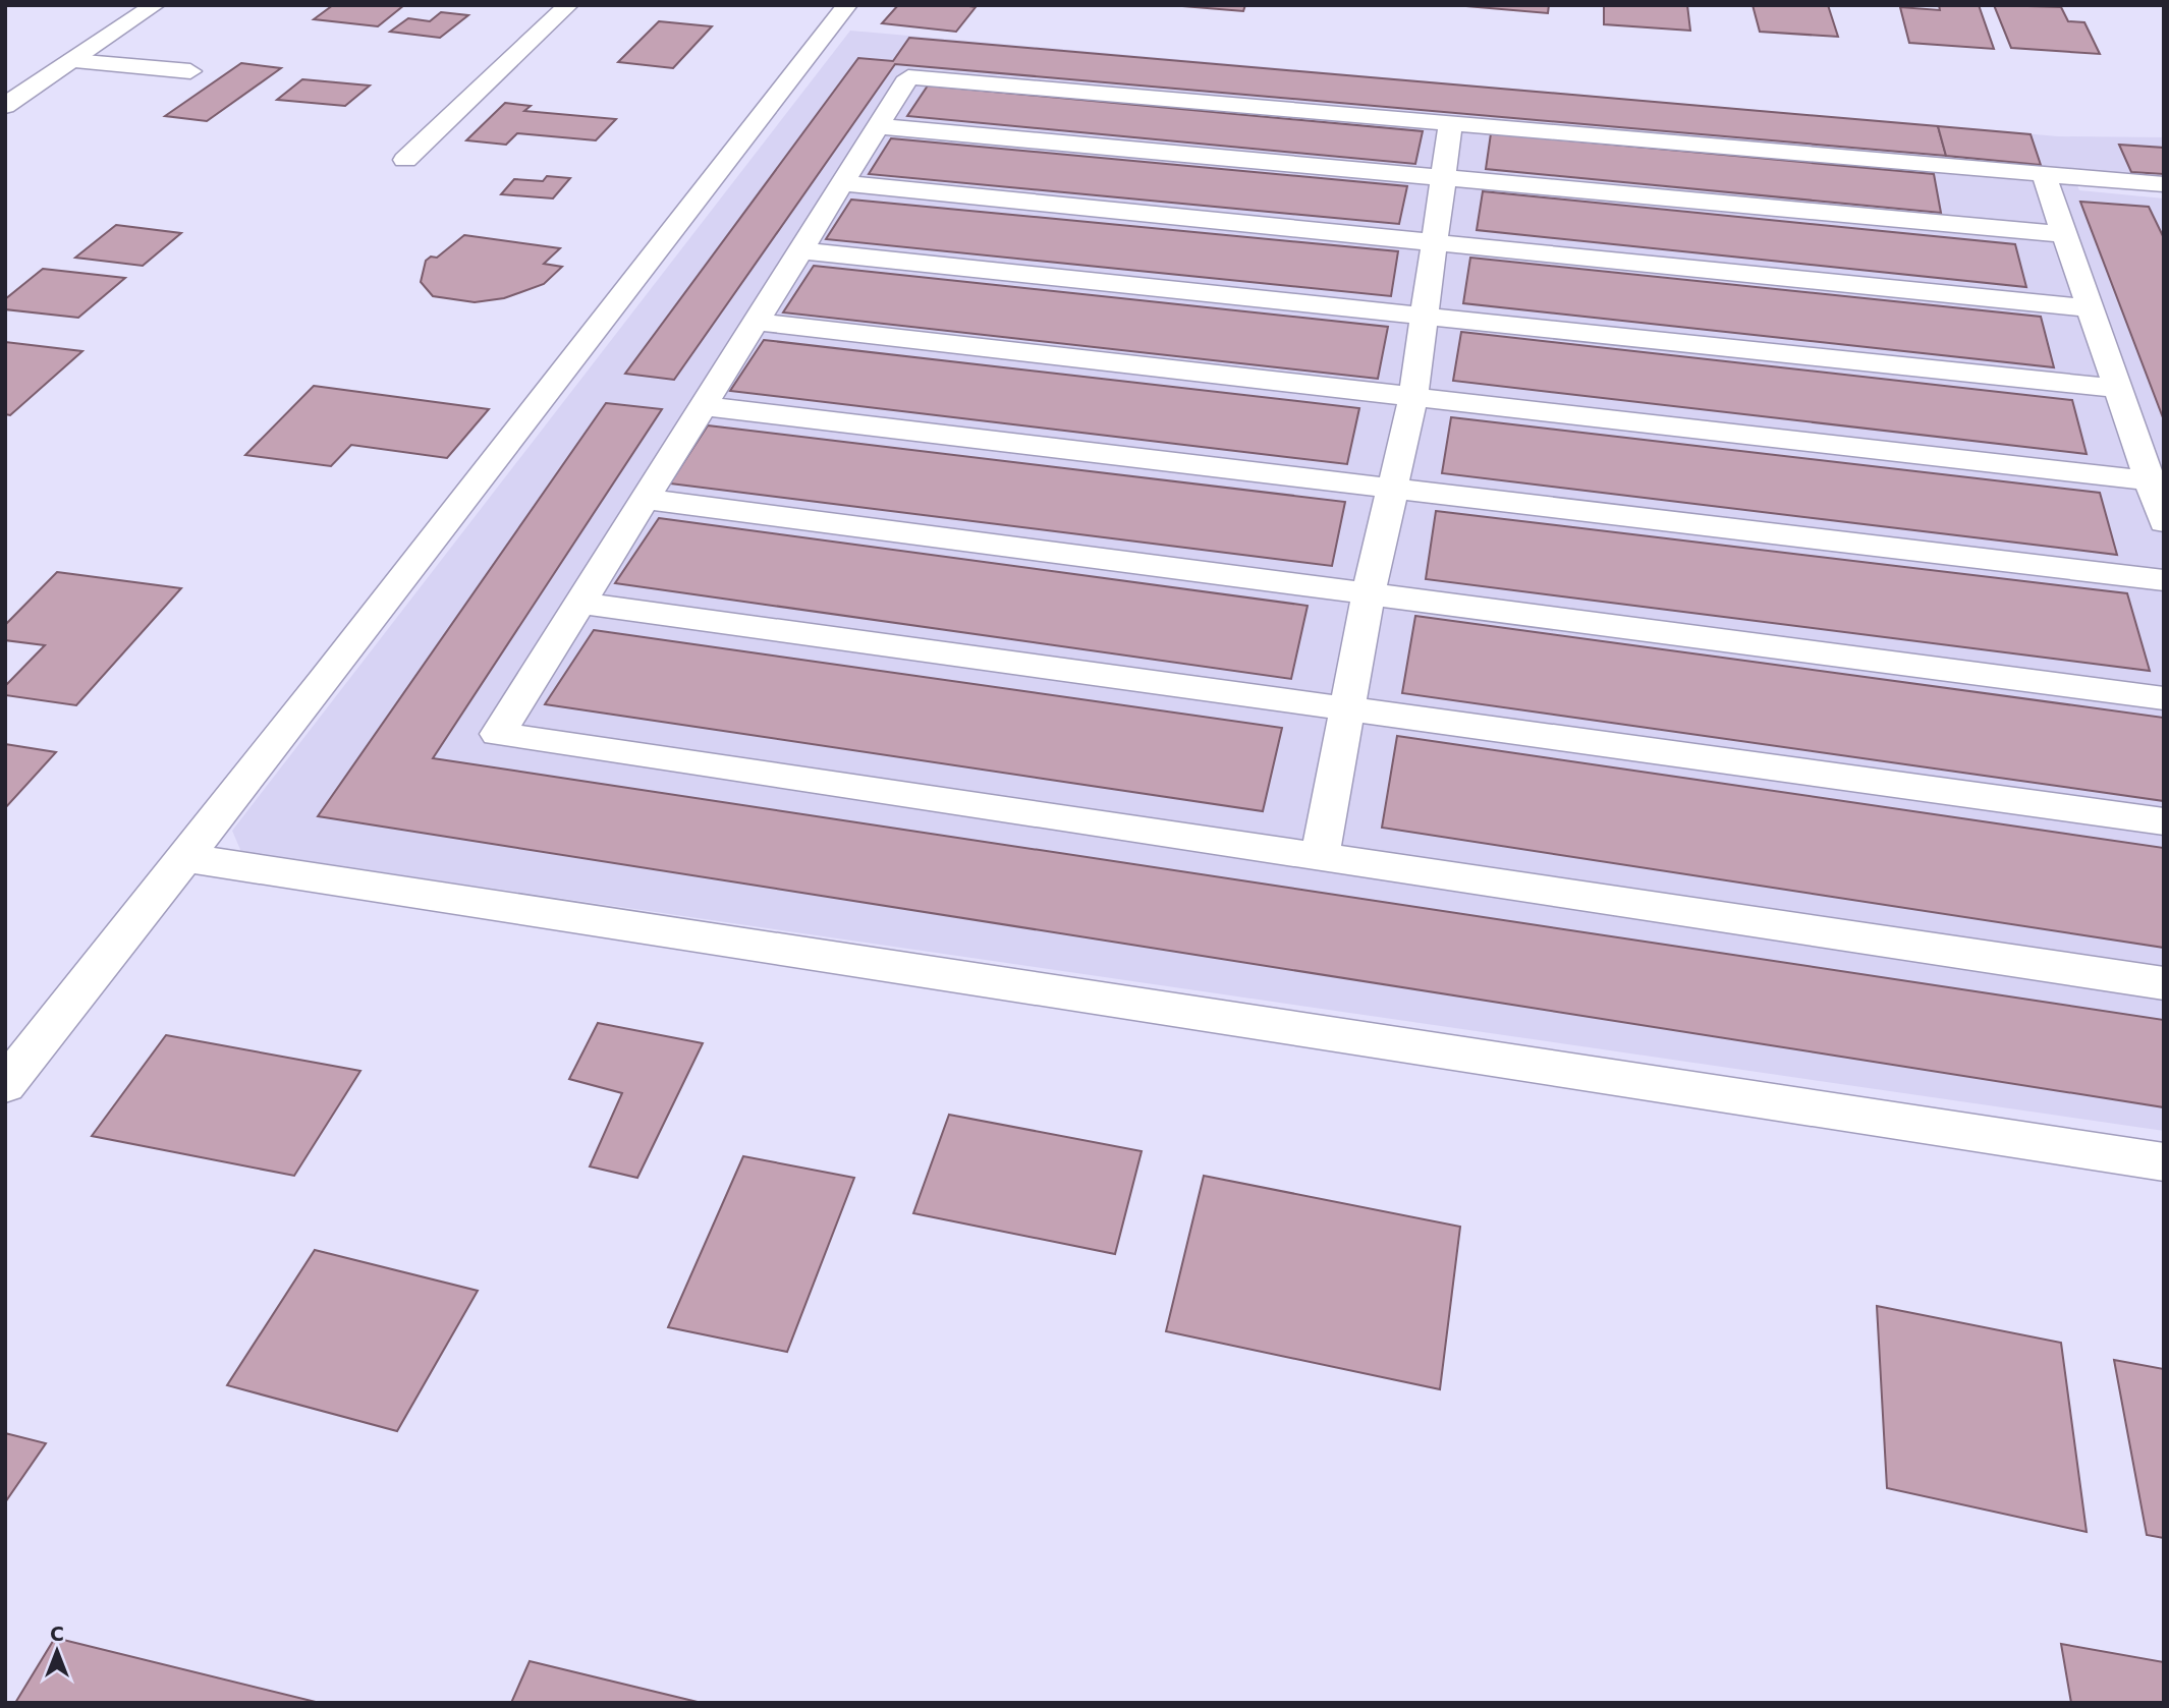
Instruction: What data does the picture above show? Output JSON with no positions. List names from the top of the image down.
{
  "north": "top"
}
